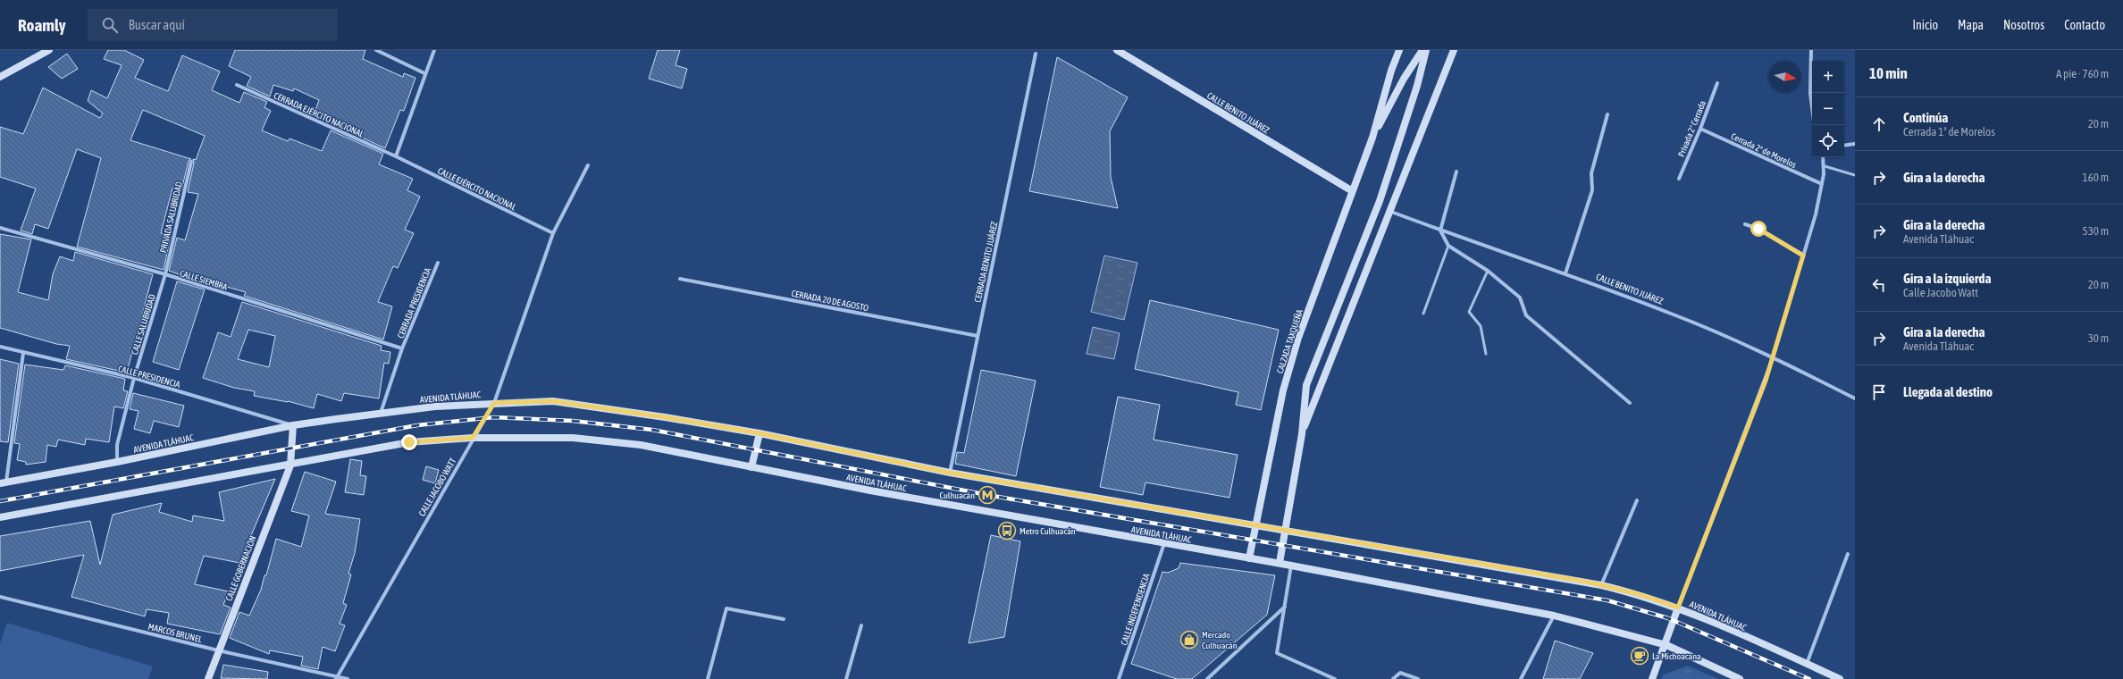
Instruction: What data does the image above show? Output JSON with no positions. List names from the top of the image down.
{
  "streets": {
    "main road": [
      "CALLE BENITO JUÁREZ",
      "CALZADA TAXQUEÑA",
      "AVENIDA TLÁHUAC",
      "CALLE GOBERNACIÓN"
    ],
    "street": [
      "CERRADA EJÉRCITO NACIONAL",
      "Privada 2º Cerrada",
      "Cerrada 2ª de Morelos",
      "CALLE EJÉRCITO NACIONAL",
      "PRIVADA SALUBRIDAD",
      "CERRADA BENITO JUÁREZ",
      "CALLE SIEMBRA",
      "CERRADA 20 DE AGOSTO",
      "CERRADA PRESIDENCIA",
      "CALLE SALUBRIDAD",
      "CALLE PRESIDENCIA",
      "CALLE JACOBO WATT",
      "CALLE INDEPENDENCIA",
      "MARCOS BRUNEL"
    ]
  },
  "crossings": [
    ["CALLE BENITO JUÁREZ", "CALZADA TAXQUEÑA"],
    ["CERRADA EJÉRCITO NACIONAL", "CALLE EJÉRCITO NACIONAL"],
    ["Privada 2º Cerrada", "Cerrada 2ª de Morelos"],
    ["CALLE EJÉRCITO NACIONAL", "CALLE JACOBO WATT"],
    ["PRIVADA SALUBRIDAD", "CALLE SIEMBRA"],
    ["PRIVADA SALUBRIDAD", "CALLE SALUBRIDAD"],
    ["CERRADA BENITO JUÁREZ", "CERRADA 20 DE AGOSTO"],
    ["CERRADA BENITO JUÁREZ", "AVENIDA TLÁHUAC"],
    ["CALLE SIEMBRA", "CERRADA PRESIDENCIA"],
    ["CALLE SIEMBRA", "CALLE SALUBRIDAD"],
    ["CALLE SALUBRIDAD", "CALLE PRESIDENCIA"],
    ["CALLE SALUBRIDAD", "AVENIDA TLÁHUAC"],
    ["CALZADA TAXQUEÑA", "AVENIDA TLÁHUAC"],
    ["CALLE PRESIDENCIA", "AVENIDA TLÁHUAC"],
    ["CALLE PRESIDENCIA", "CALLE GOBERNACIÓN"],
    ["AVENIDA TLÁHUAC", "CALLE JACOBO WATT"],
    ["AVENIDA TLÁHUAC", "CALLE GOBERNACIÓN"],
    ["AVENIDA TLÁHUAC", "CALLE INDEPENDENCIA"],
    ["CALLE JACOBO WATT", "MARCOS BRUNEL"],
    ["CALLE GOBERNACIÓN", "MARCOS BRUNEL"]
  ],
  "places": {
    "metro station": ["Culhuacán"],
    "bus stop": ["Metro Culhuacán"],
    "shop": ["Mercado Culhuacán"],
    "cafe": ["La Michoacana"]
  },
  "north": "right",
  "page": {
    "header": "Roamly",
    "search": "Buscar aquí",
    "nav": [
      "Inicio",
      "Mapa",
      "Nosotros",
      "Contacto"
    ],
    "heading": ["10 min", "A pie · 760 m"],
    "map_buttons": ["+", "−"],
    "list": [
      ["Continúa", "Cerrada 1ª de Morelos", "20 m"],
      ["Gira a la derecha", "160 m"],
      ["Gira a la derecha", "Avenida Tláhuac", "530 m"],
      ["Gira a la izquierda", "Calle Jacobo Watt", "20 m"],
      ["Gira a la derecha", "Avenida Tláhuac", "30 m"],
      "Llegada al destino"
    ]
  }
}
